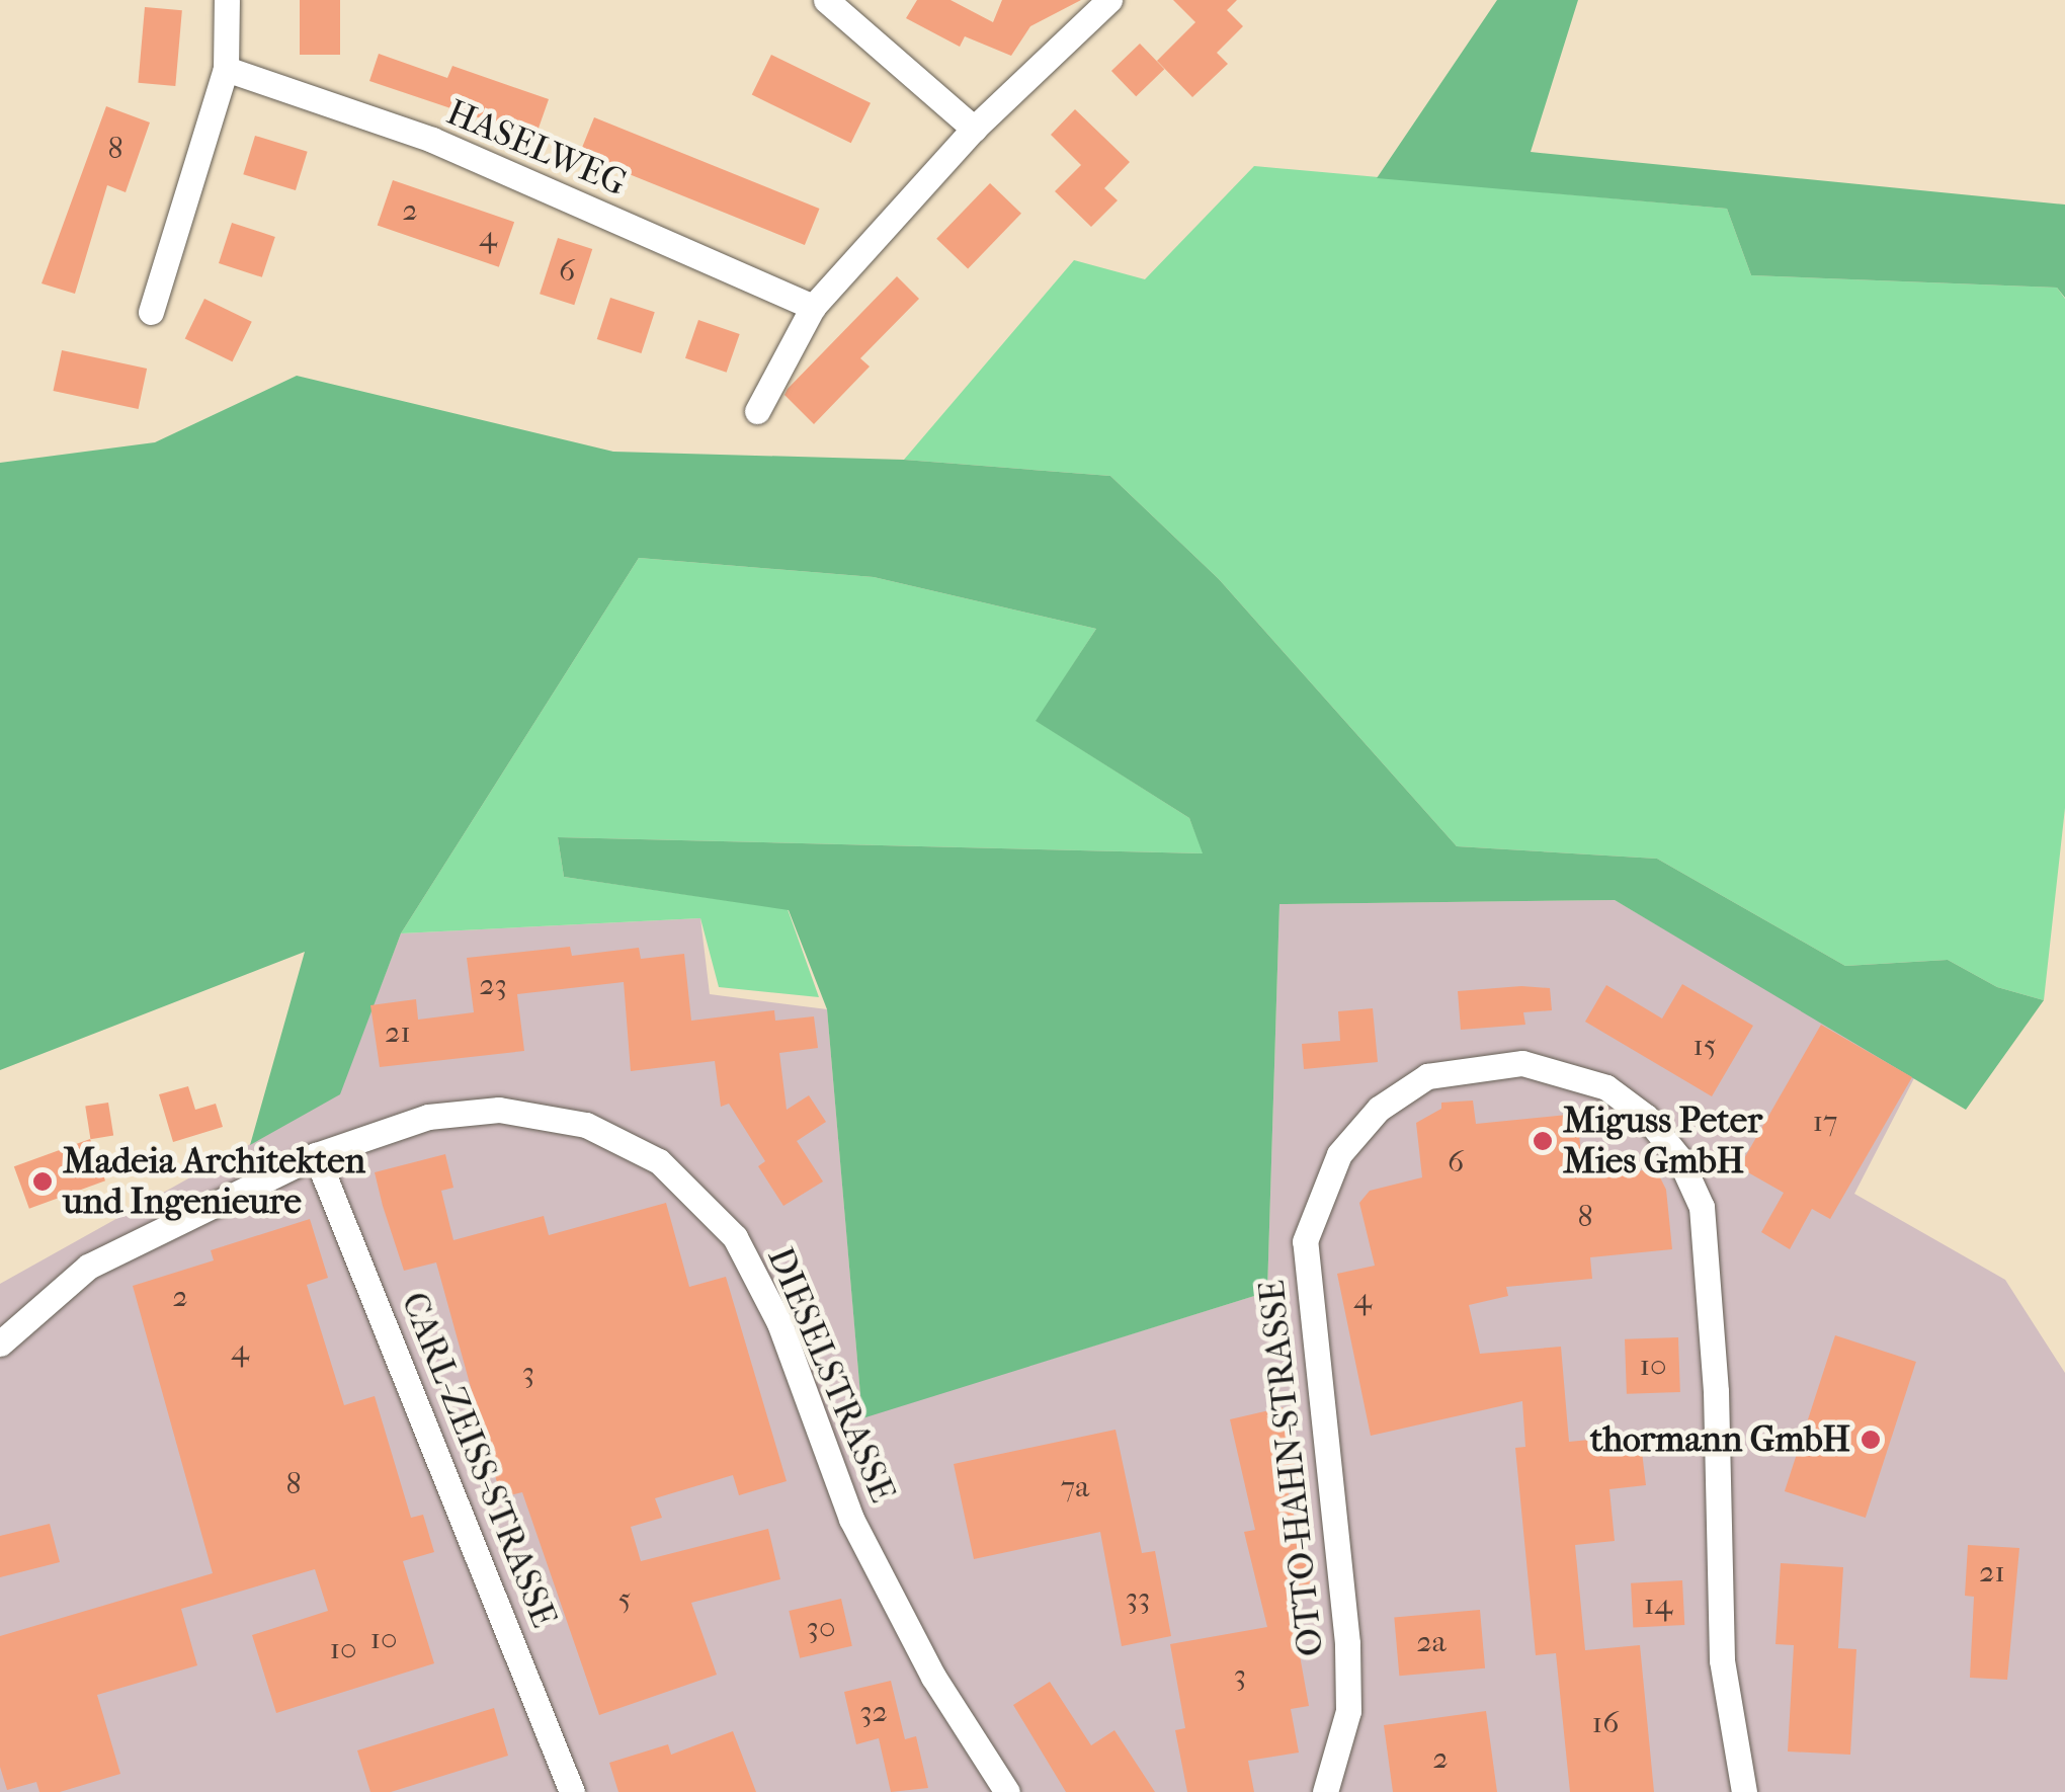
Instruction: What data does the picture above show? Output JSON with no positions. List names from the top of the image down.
{
  "streets": {
    "street": [
      "HASELWEG",
      "DIESELSTRASSE",
      "CARL-ZEISS-STRASSE",
      "OTTO-HAHN-STRASSE"
    ]
  },
  "crossings": [
    ["DIESELSTRASSE", "CARL-ZEISS-STRASSE"]
  ],
  "places": ["Miguss Peter Mies GmbH", "Madeia Architekten und Ingenieure", "thormann GmbH"],
  "house_numbers": [
    "8",
    "2",
    "4",
    "6",
    "23",
    "21",
    "15",
    "17",
    "6",
    "8",
    "2",
    "4",
    "4",
    "10",
    "3",
    "8",
    "7a",
    "21",
    "33",
    "5",
    "14",
    "30",
    "10",
    "2a",
    "10",
    "3",
    "32",
    "16",
    "2"
  ]
}
